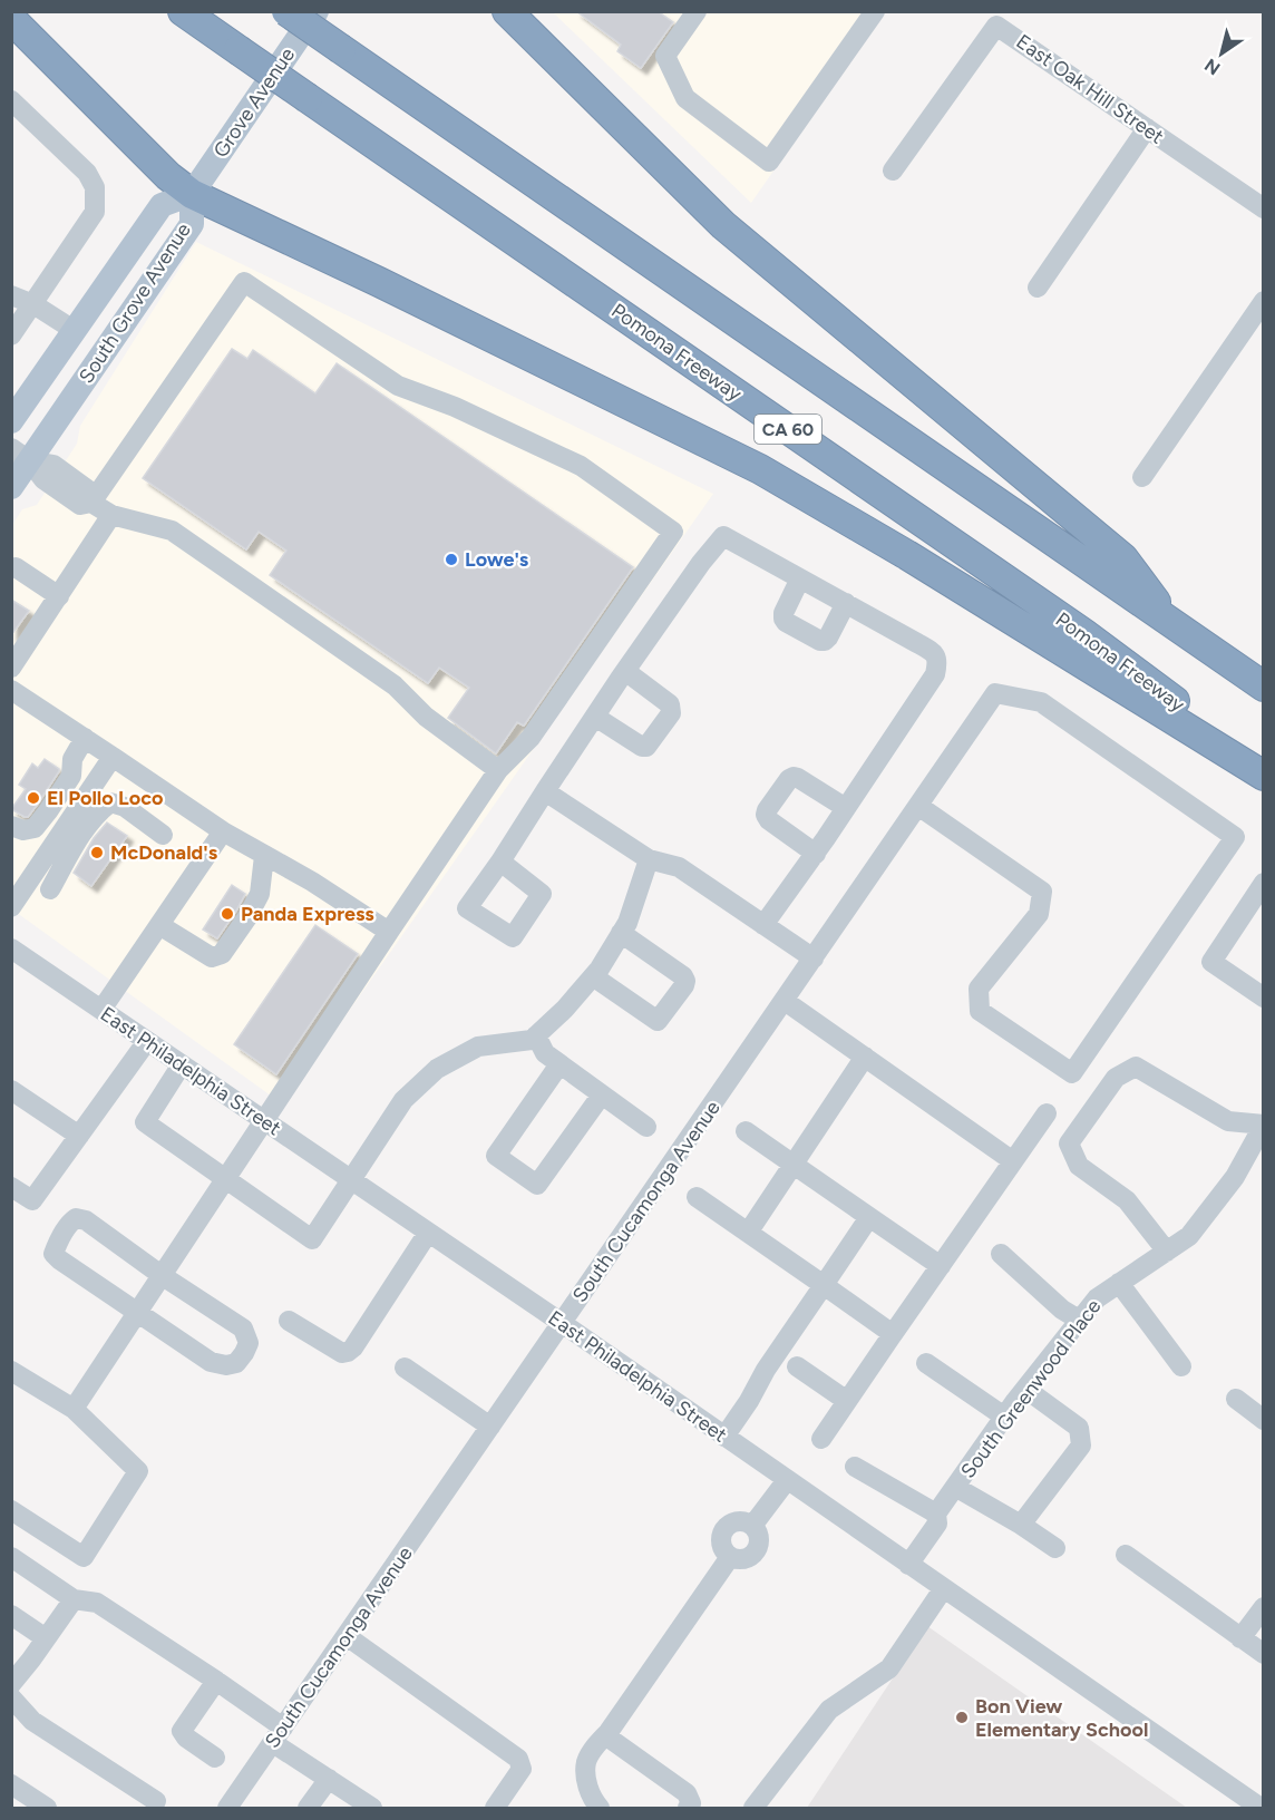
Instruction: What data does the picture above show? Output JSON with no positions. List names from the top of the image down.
{
  "streets": {
    "highway": ["Pomona Freeway", "CA 60"],
    "main road": ["Grove Avenue", "South Grove Avenue"],
    "street": [
      "East Oak Hill Street",
      "East Philadelphia Street",
      "South Cucamonga Avenue",
      "South Greenwood Place"
    ]
  },
  "crossings": [
    ["Grove Avenue", "South Grove Avenue"],
    ["East Philadelphia Street", "South Cucamonga Avenue"],
    ["East Philadelphia Street", "South Greenwood Place"]
  ],
  "places": [
    "Lowe's",
    "El Pollo Loco",
    "McDonald's",
    "Panda Express",
    "Bon View Elementary School"
  ],
  "north": "bottom left"
}
